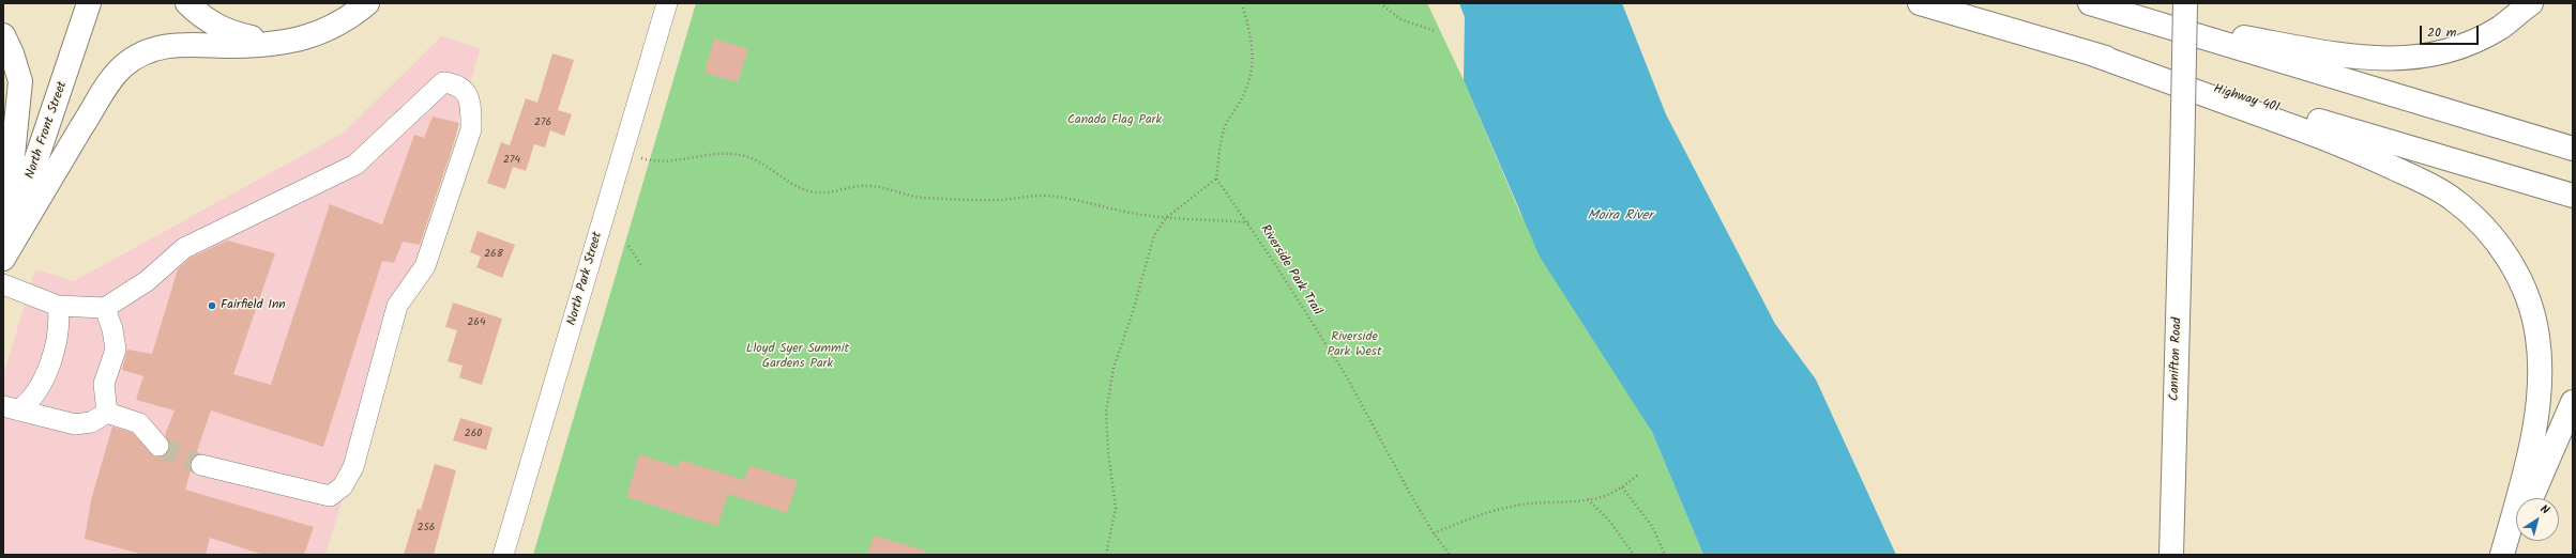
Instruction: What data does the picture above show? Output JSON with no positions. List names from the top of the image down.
{
  "streets": {
    "main road": ["Highway 401", "North Front Street", "Cannifton Road"],
    "street": ["North Park Street"],
    "path": ["Riverside Park Trail"]
  },
  "water": ["Moira River"],
  "parks": ["Canada Flag Park", "Riverside Park West", "Lloyd Syer Summit Gardens Park"],
  "places": ["Fairfield Inn"],
  "house_numbers": [
    "276",
    "274",
    "268",
    "264",
    "260",
    "256"
  ],
  "scale_bar": "20 m",
  "north": "top right"
}
